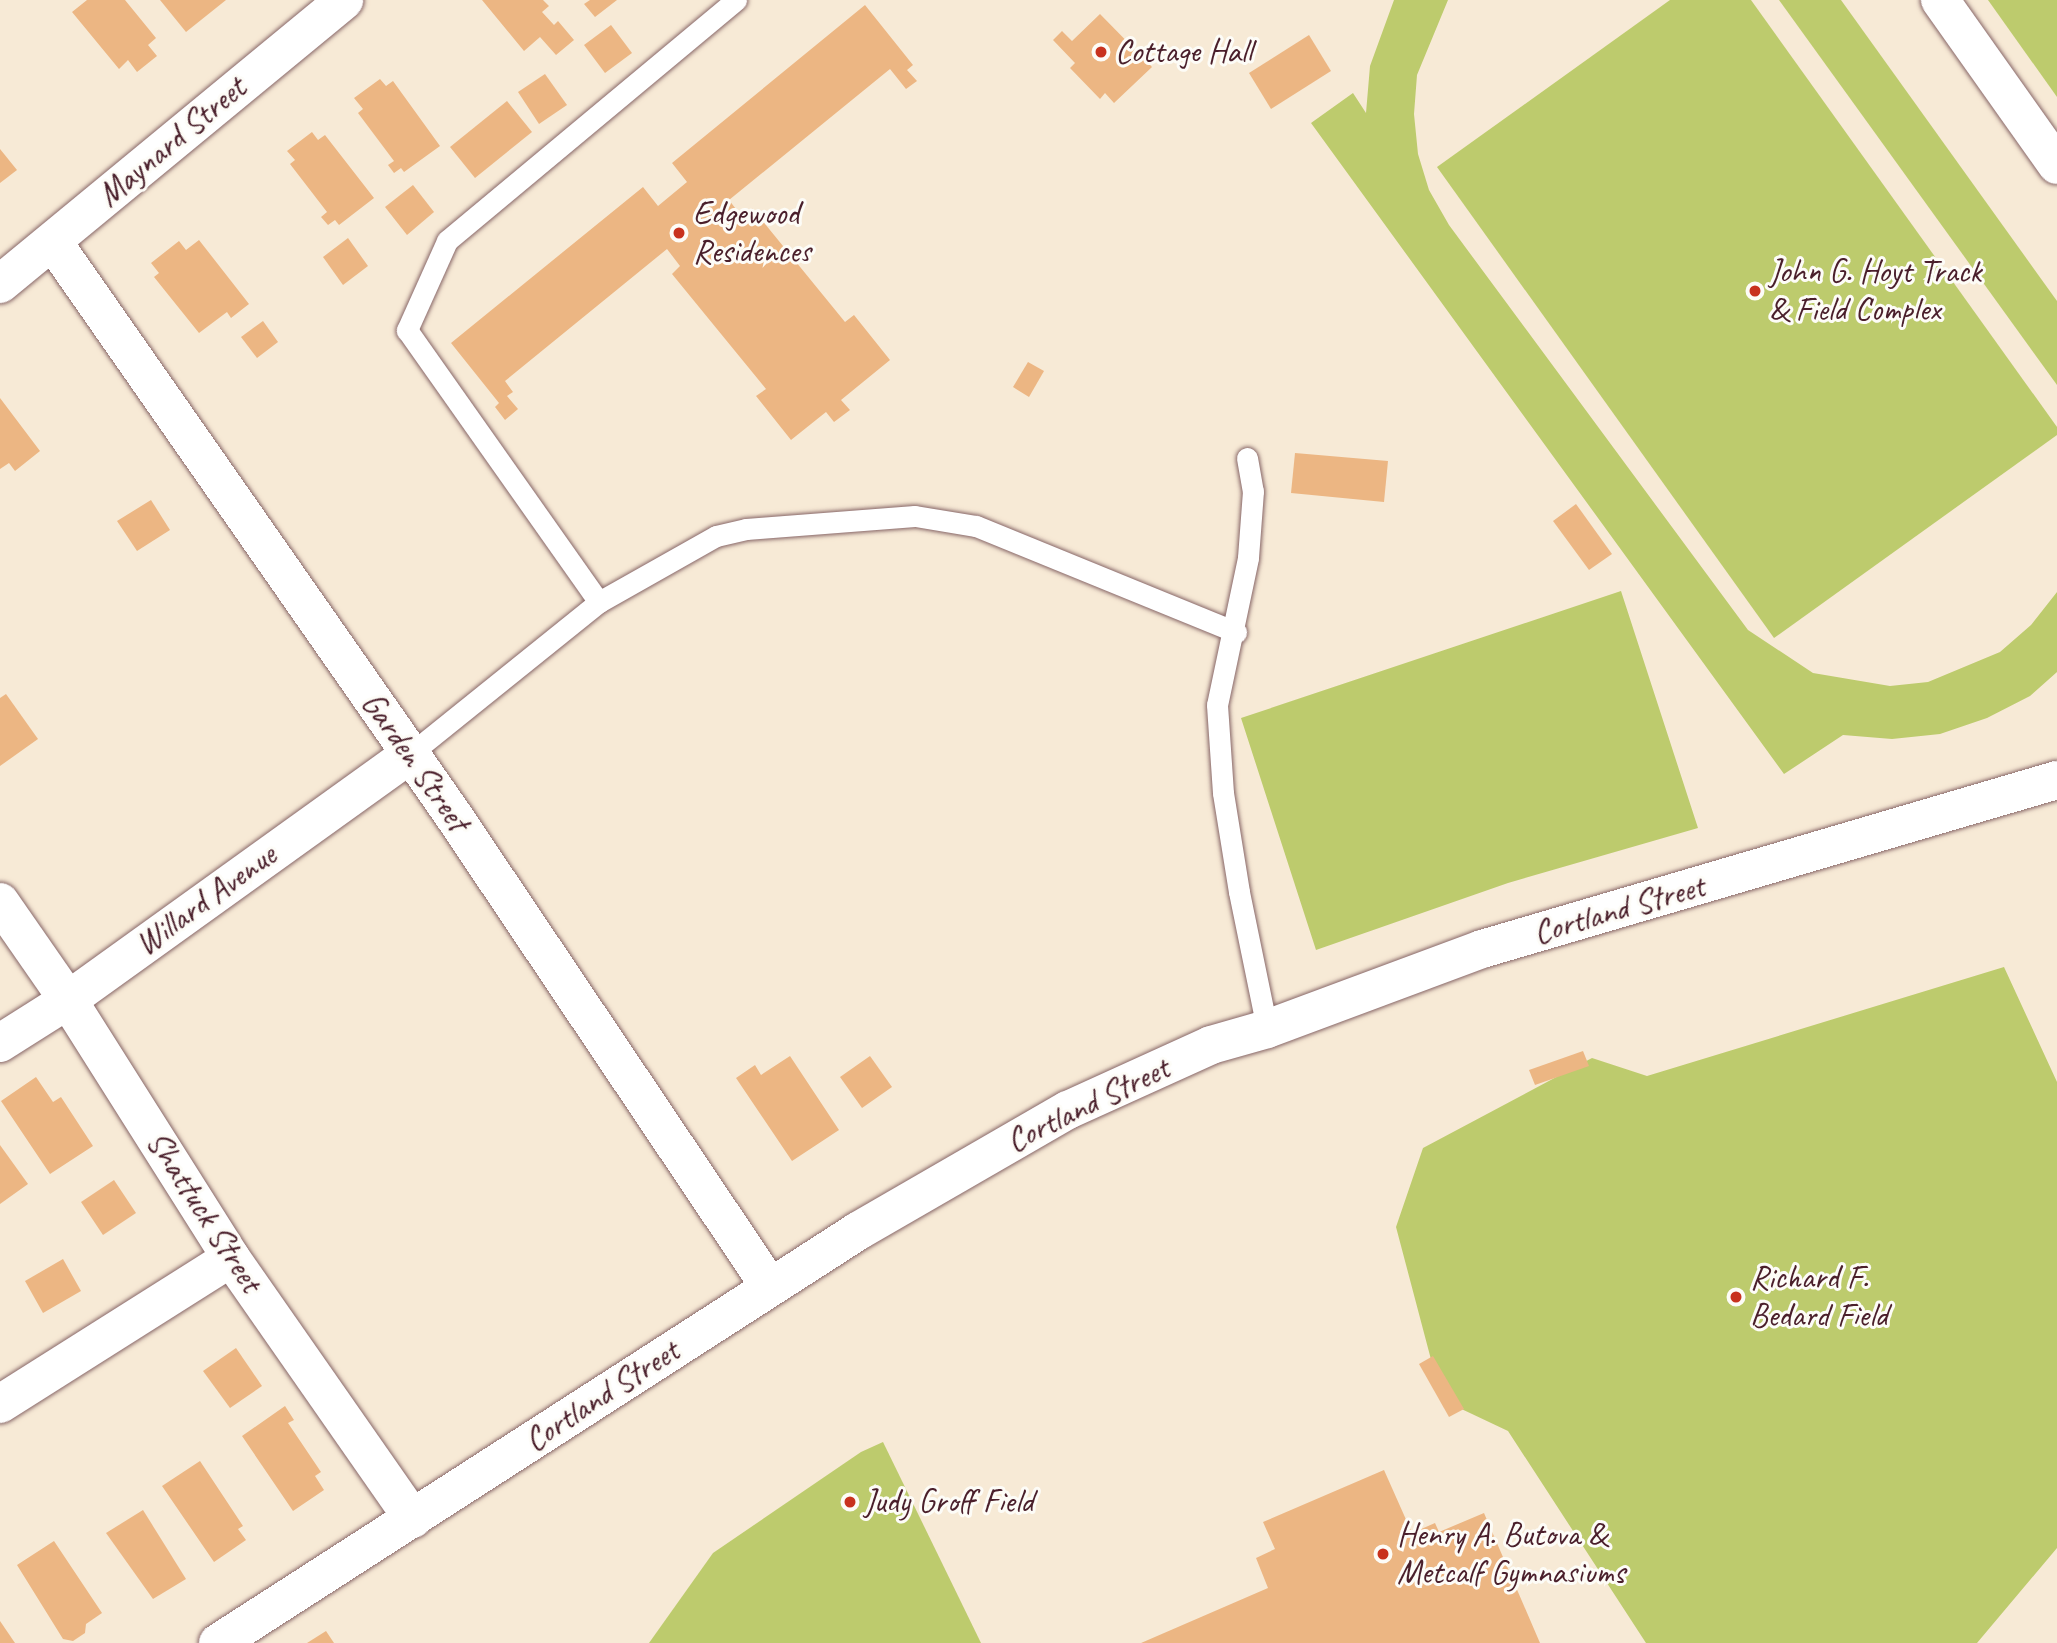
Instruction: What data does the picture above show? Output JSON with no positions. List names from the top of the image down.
{
  "streets": {
    "street": [
      "Maynard Street",
      "Garden Street",
      "Willard Avenue",
      "Cortland Street",
      "Shattuck Street"
    ]
  },
  "crossings": [
    ["Maynard Street", "Garden Street"],
    ["Garden Street", "Willard Avenue"],
    ["Garden Street", "Cortland Street"],
    ["Willard Avenue", "Shattuck Street"],
    ["Cortland Street", "Shattuck Street"]
  ],
  "places": [
    "Cottage Hall",
    "Edgewood Residences",
    "John G. Hoyt Track & Field Complex",
    "Richard F. Bedard Field",
    "Judy Groff Field",
    "Henry A. Butova & Metcalf Gymnasiums"
  ]
}
